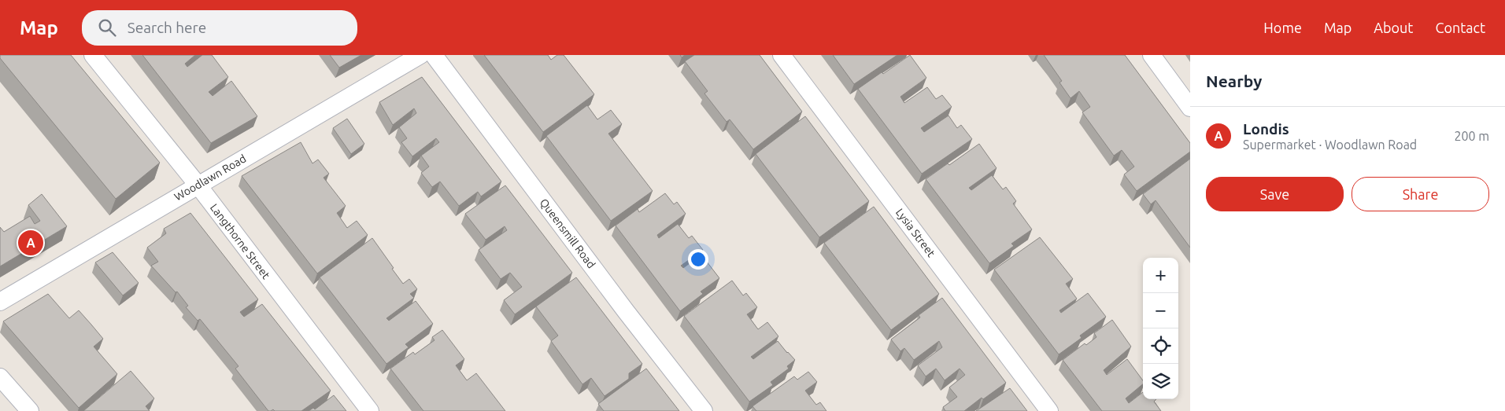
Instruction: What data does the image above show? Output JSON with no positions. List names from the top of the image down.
{
  "streets": {
    "street": [
      "Woodlawn Road",
      "Lysia Street",
      "Queensmill Road",
      "Langthorne Street"
    ]
  },
  "crossings": [
    ["Woodlawn Road", "Langthorne Street"]
  ],
  "page": {
    "header": "Map",
    "search": "Search here",
    "nav": [
      "Home",
      "Map",
      "About",
      "Contact"
    ],
    "heading": "Nearby",
    "list": [
      {
        "mark": "A",
        "name": "Londis",
        "note": "Supermarket · Woodlawn Road",
        "value": "200 m"
      }
    ],
    "buttons": ["Save", "Share"],
    "pins": "A",
    "map_buttons": ["+", "−"]
  }
}
